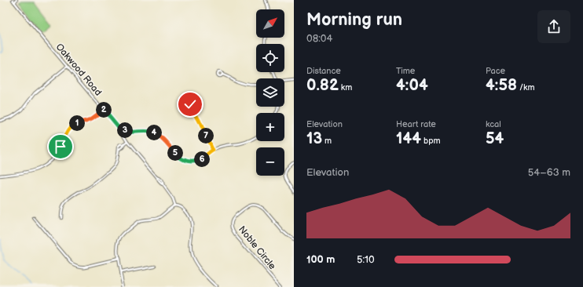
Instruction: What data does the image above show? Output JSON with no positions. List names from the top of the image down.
{
  "streets": {
    "street": ["Oakwood Road", "Noble Circle"]
  },
  "north": "top right",
  "page": {
    "heading": ["Morning run", "08:04"],
    "map_buttons": ["+", "−"],
    "stats": [
      ["Distance", "0.82 km"],
      ["Time", "4:04"],
      ["Pace", "4:58 /km"],
      ["Elevation", "13 m"],
      ["Heart rate", "144 bpm"],
      ["kcal", "54"]
    ],
    "pins": [
      "2",
      "1",
      "3",
      "4",
      "7",
      "5",
      "6"
    ],
    "chart": ["Elevation", "54–63 m"],
    "list": [
      {
        "name": "100 m",
        "note": "5:10"
      }
    ]
  }
}
